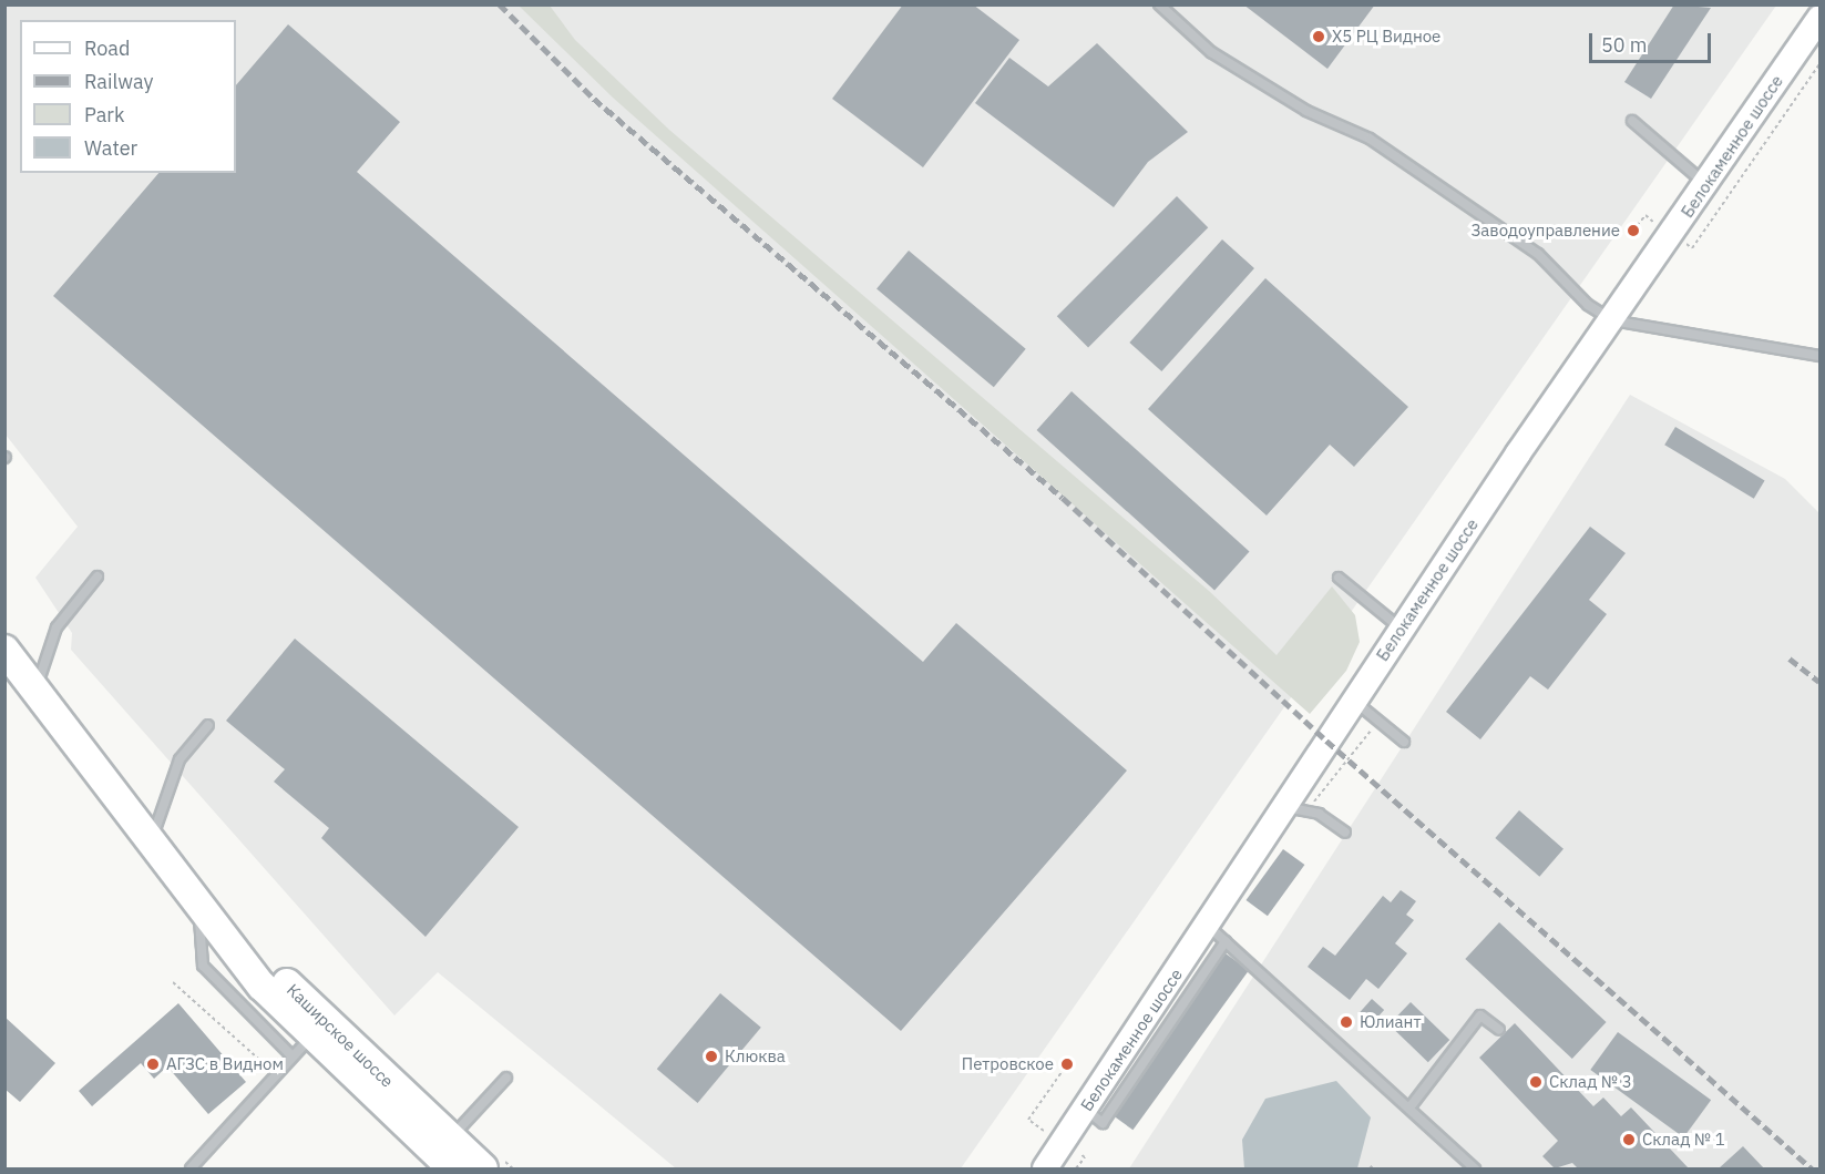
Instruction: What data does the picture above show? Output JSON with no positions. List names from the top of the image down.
{
  "streets": {
    "main road": ["Белокаменное шоссе", "Каширское шоссе"]
  },
  "places": [
    "X5 РЦ Видное",
    "Заводоуправление",
    "Юлиант",
    "Клюква",
    "АГЗС в Видном",
    "Петровское",
    "Склад № 3",
    "Склад № 1"
  ],
  "legend": [
    "Road",
    "Railway",
    "Park",
    "Water"
  ],
  "scale_bar": "50 m"
}
